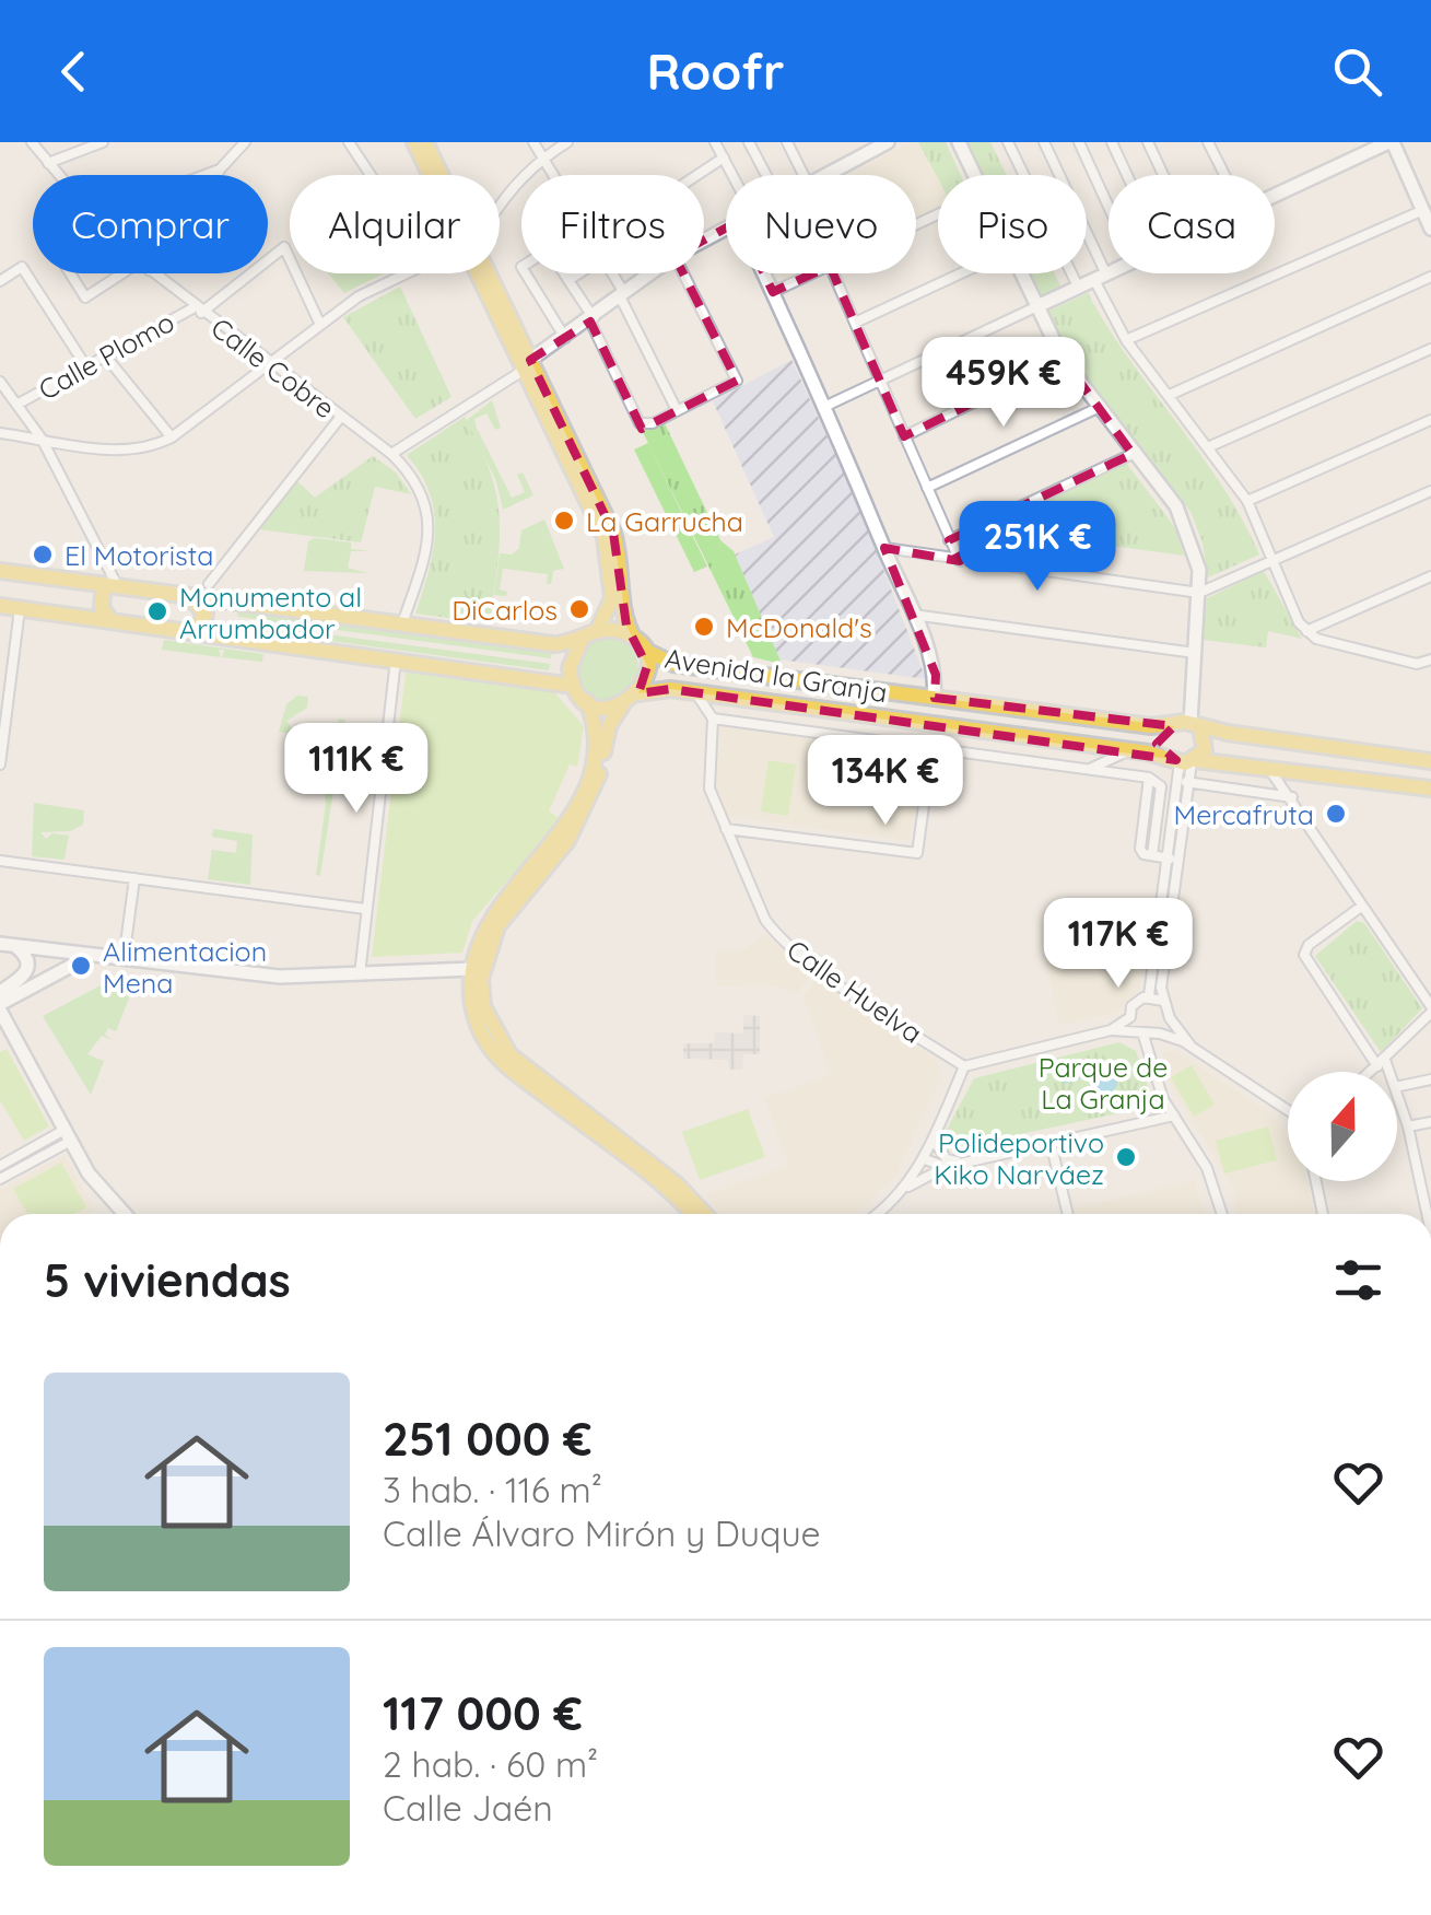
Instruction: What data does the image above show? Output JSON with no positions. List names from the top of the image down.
{
  "streets": {
    "main road": ["Avenida la Granja"],
    "street": ["Calle Plomo", "Calle Cobre", "Calle Huelva"]
  },
  "crossings": [
    ["Calle Plomo", "Calle Cobre"]
  ],
  "parks": ["Parque de La Granja"],
  "places": [
    "La Garrucha",
    "El Motorista",
    "DiCarlos",
    "Monumento al Arrumbador",
    "McDonald's",
    "Mercafruta",
    "Alimentacion Mena",
    "Polideportivo Kiko Narváez"
  ],
  "north": "top",
  "page": {
    "header": "Roofr",
    "chip": [
      "Comprar",
      "Alquilar",
      "Filtros",
      "Nuevo",
      "Piso",
      "Casa"
    ],
    "price": [
      "459K €",
      "251K €",
      "111K €",
      "134K €",
      "117K €"
    ],
    "heading": "5 viviendas",
    "list": [
      {
        "name": "251 000 €",
        "note": "3 hab. · 116 m² · Calle Álvaro Mirón y Duque"
      },
      {
        "name": "117 000 €",
        "note": "2 hab. · 60 m² · Calle Jaén"
      }
    ]
  }
}
